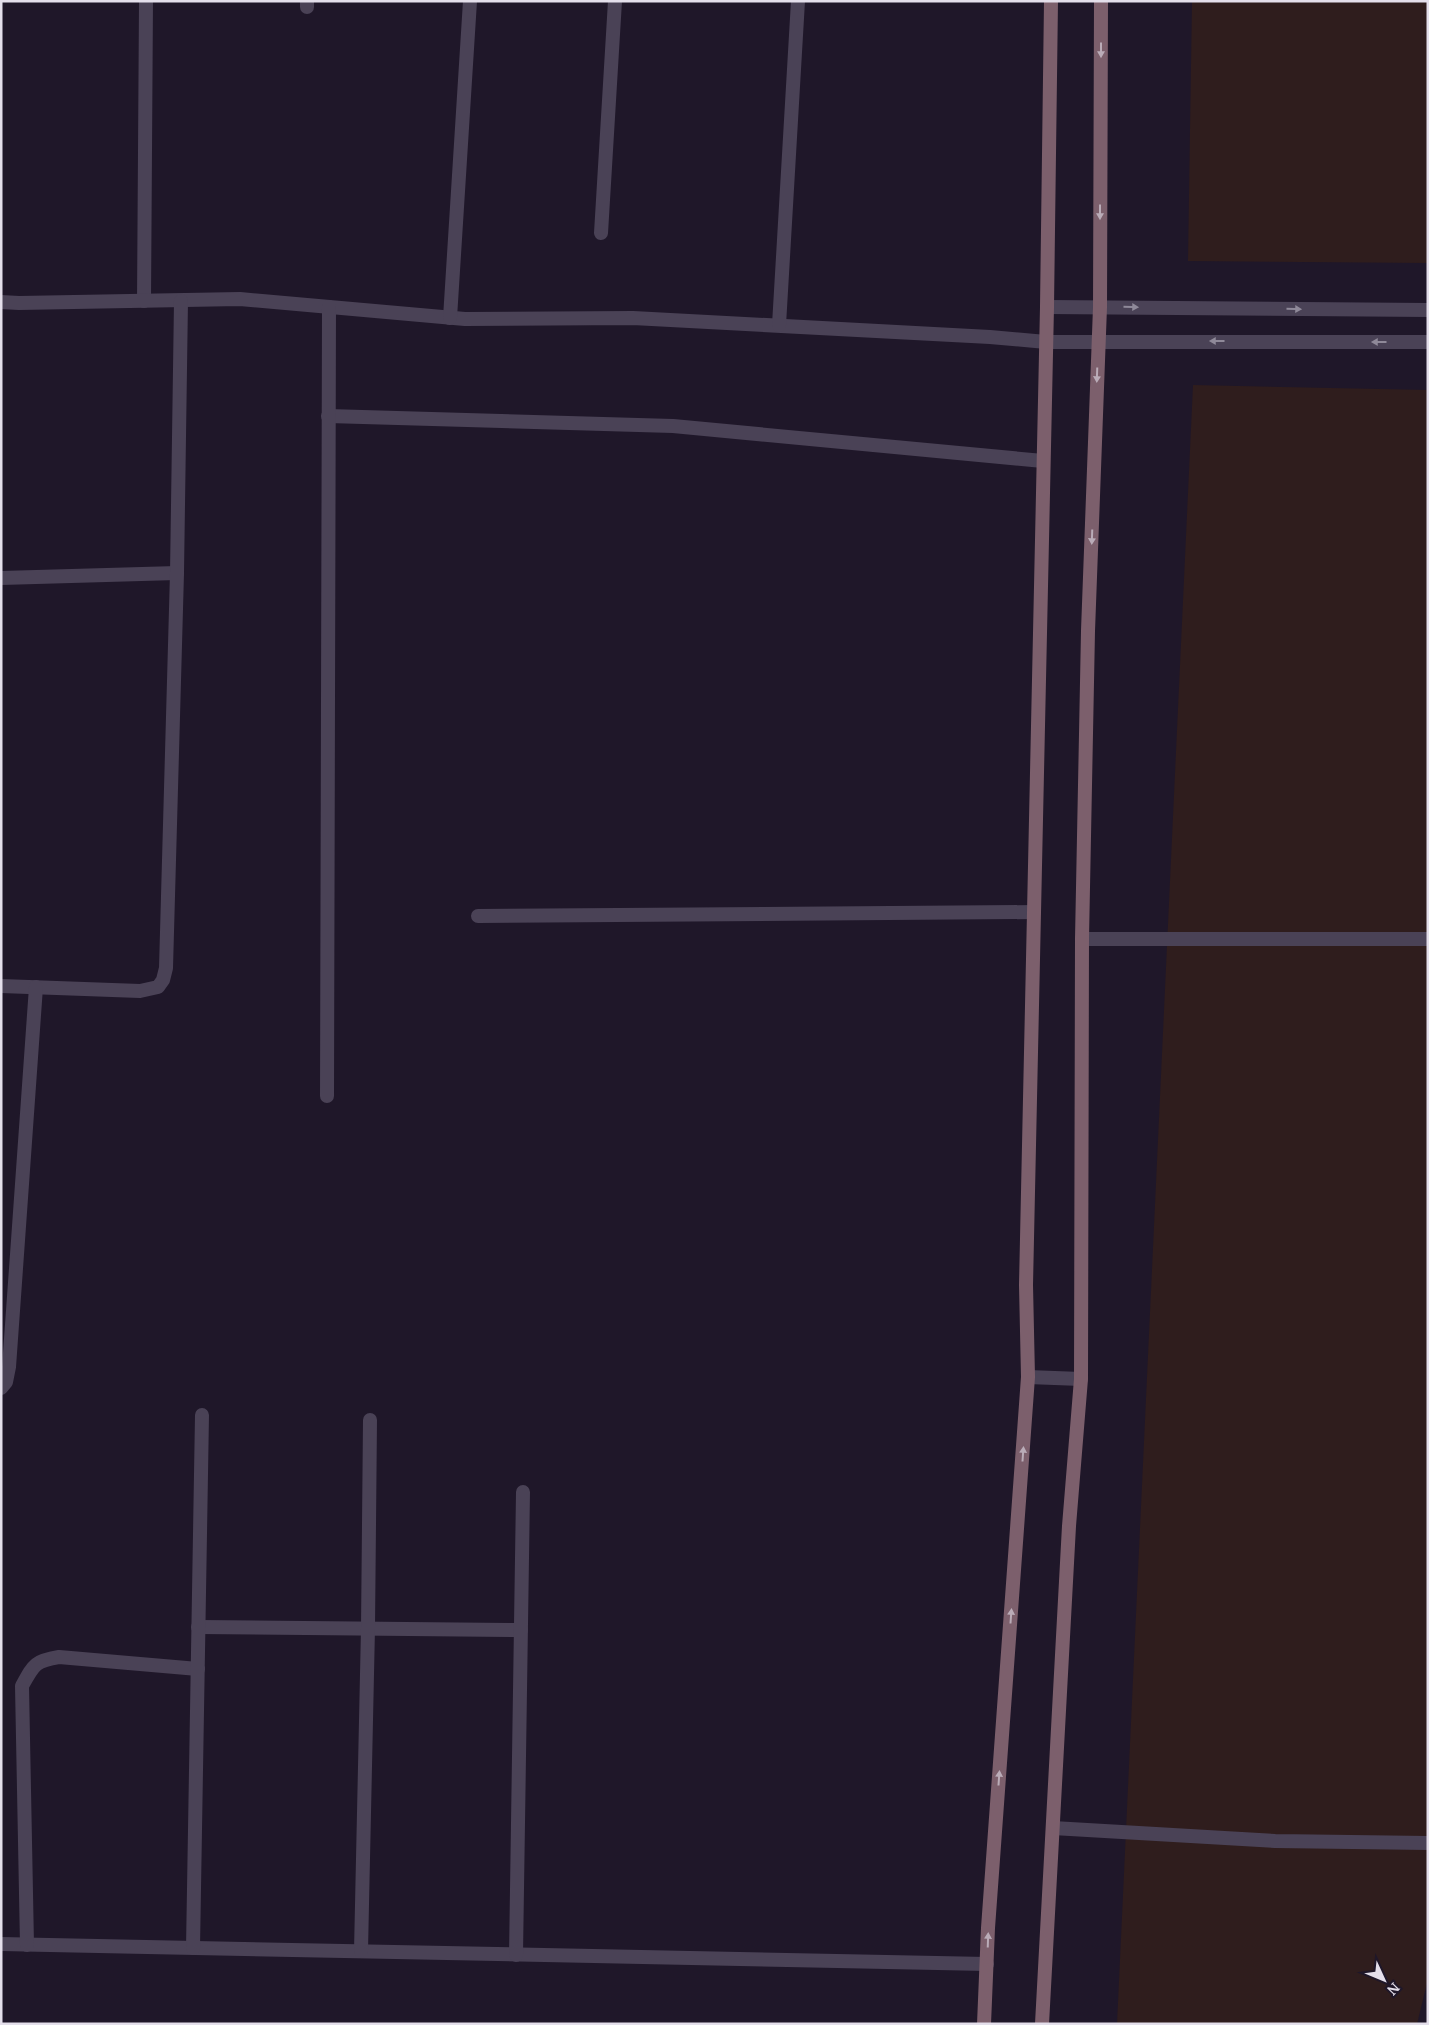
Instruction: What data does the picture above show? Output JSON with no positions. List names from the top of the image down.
{
  "north": "bottom right"
}
